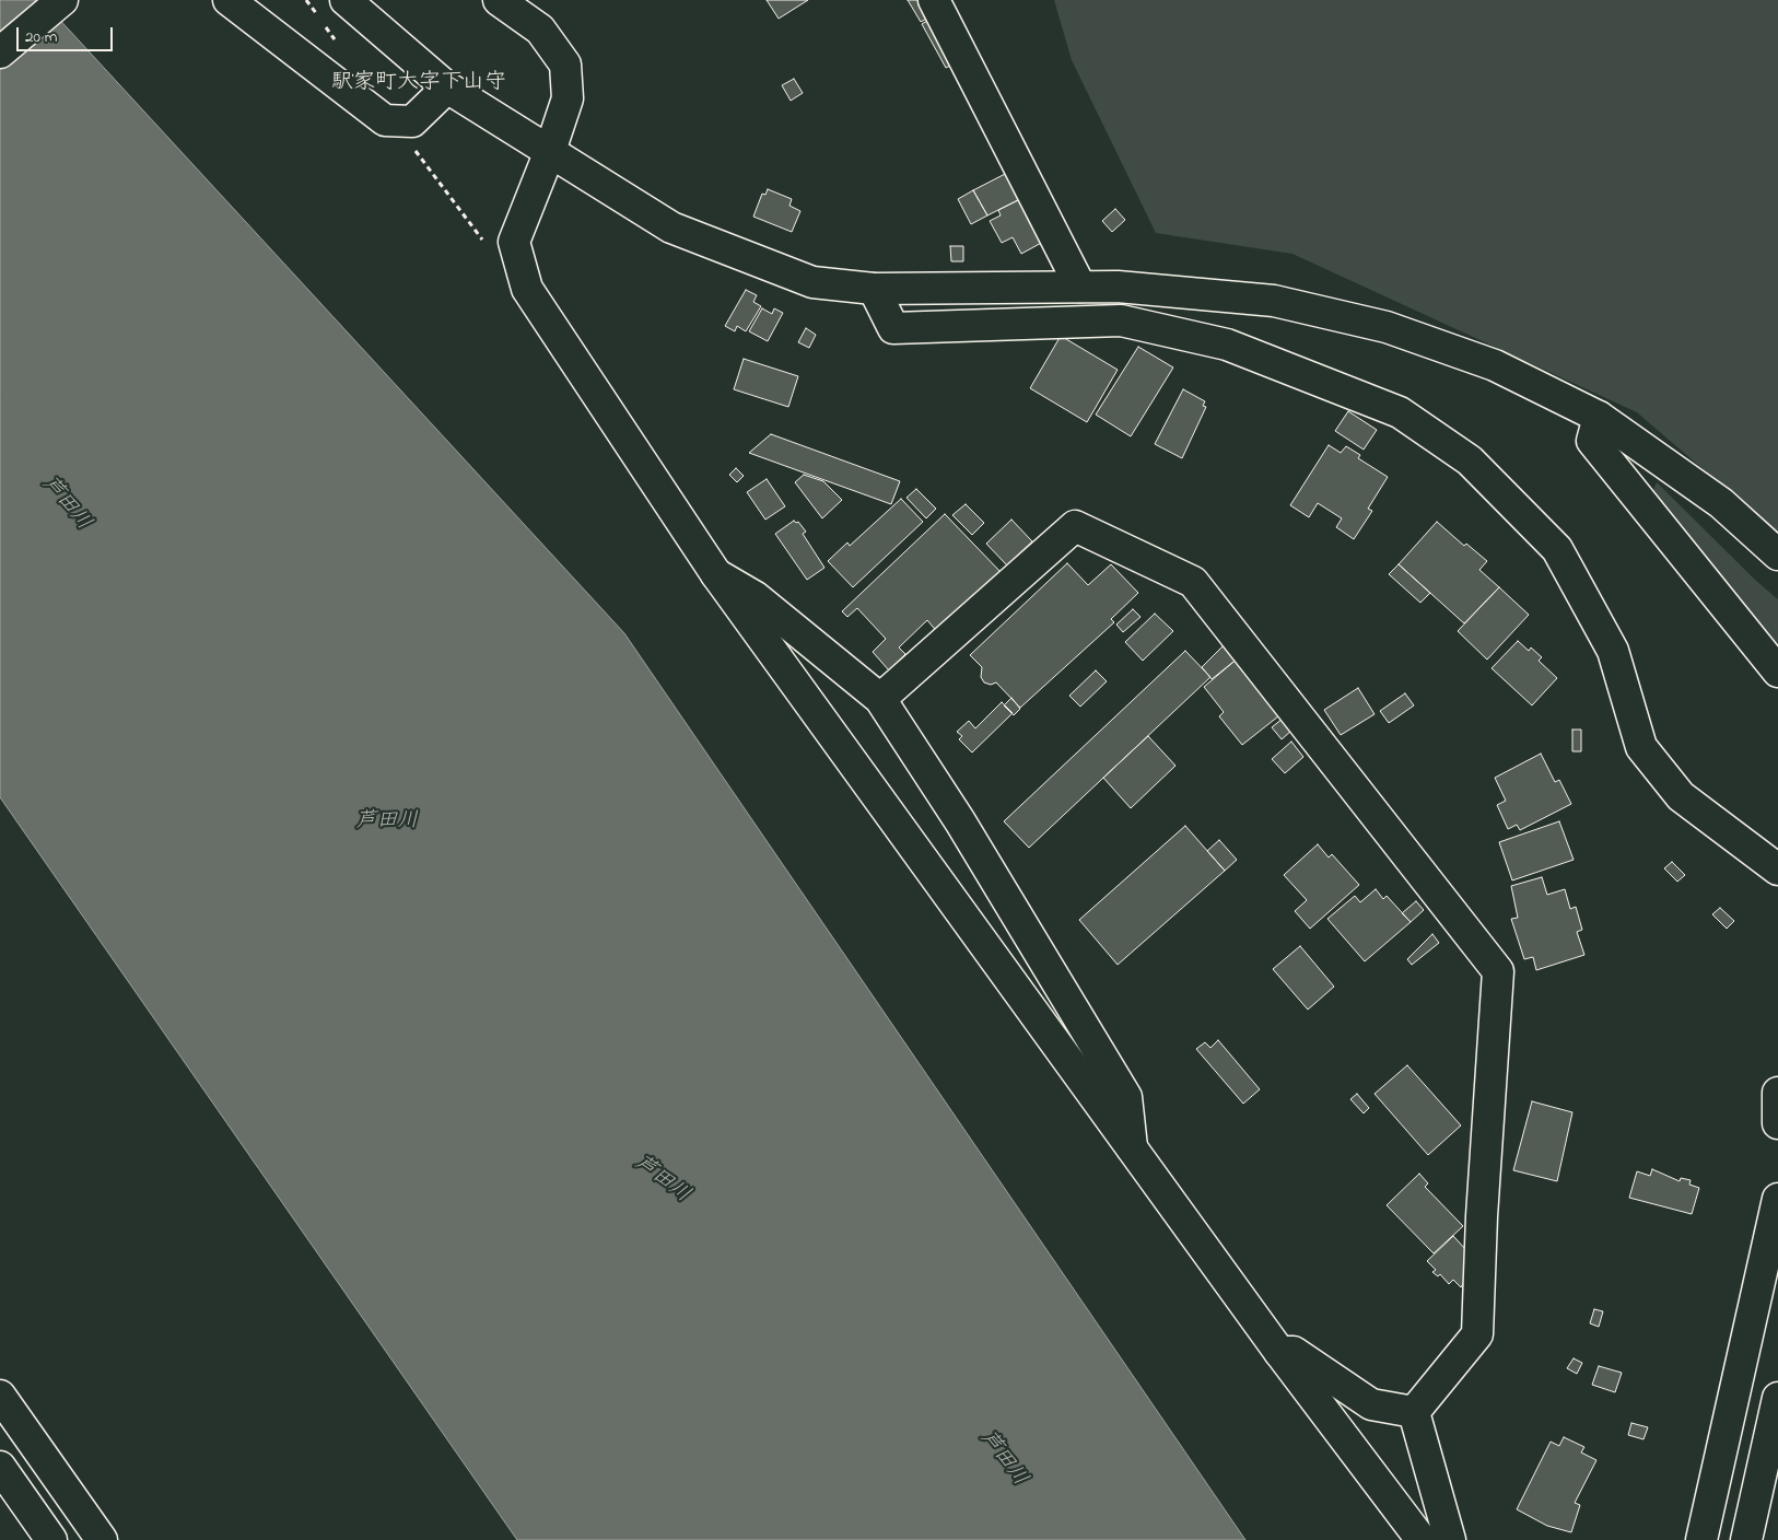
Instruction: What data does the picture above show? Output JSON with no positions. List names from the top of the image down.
{
  "districts": ["駅家町大字下山守"],
  "water": ["芦田川"],
  "scale_bar": "20 m"
}
